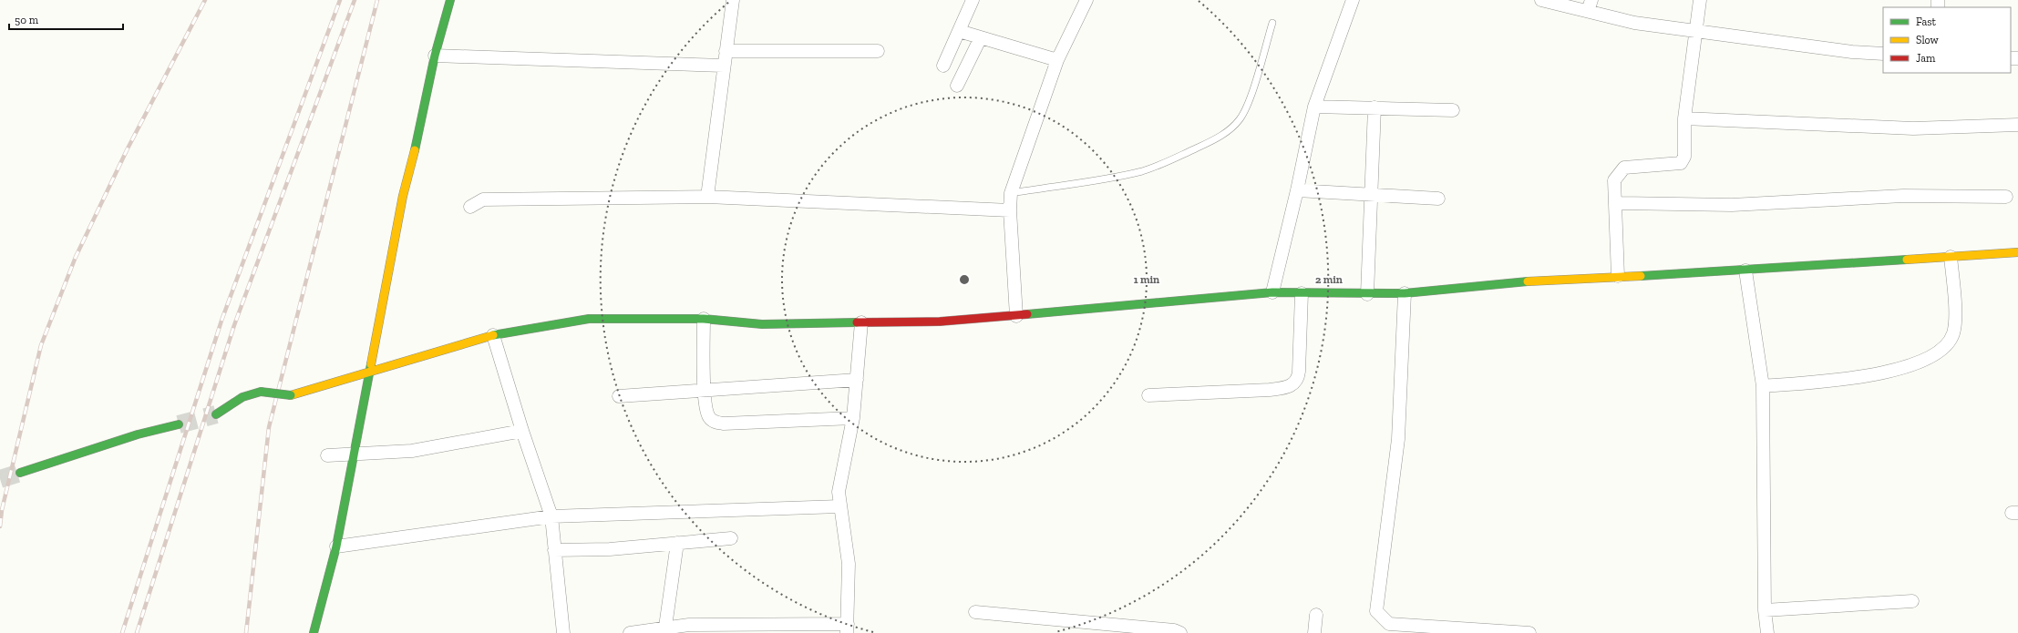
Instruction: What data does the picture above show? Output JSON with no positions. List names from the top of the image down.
{
  "legend": ["Fast", "Slow", "Jam"],
  "scale_bar": "50 m",
  "rings": ["1 min", "2 min"]
}
